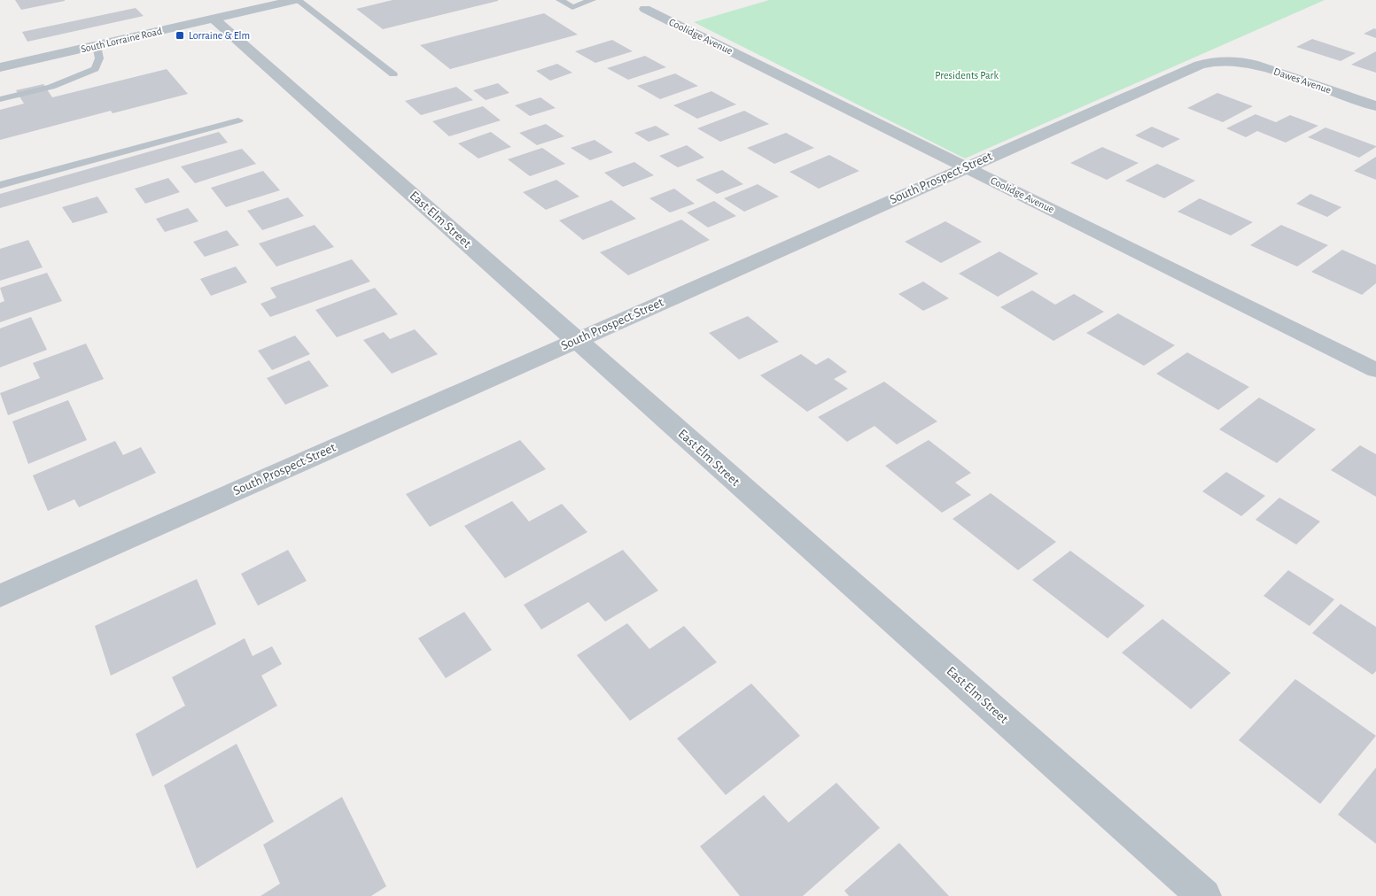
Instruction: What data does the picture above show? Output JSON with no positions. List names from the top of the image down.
{
  "streets": {
    "street": [
      "Coolidge Avenue",
      "South Lorraine Road",
      "Dawes Avenue",
      "South Prospect Street",
      "East Elm Street"
    ]
  },
  "crossings": [
    ["Coolidge Avenue", "South Prospect Street"],
    ["South Lorraine Road", "East Elm Street"],
    ["Dawes Avenue", "South Prospect Street"],
    ["South Prospect Street", "East Elm Street"]
  ],
  "parks": ["Presidents Park"],
  "places": {
    "transit": ["Lorraine & Elm"]
  }
}
